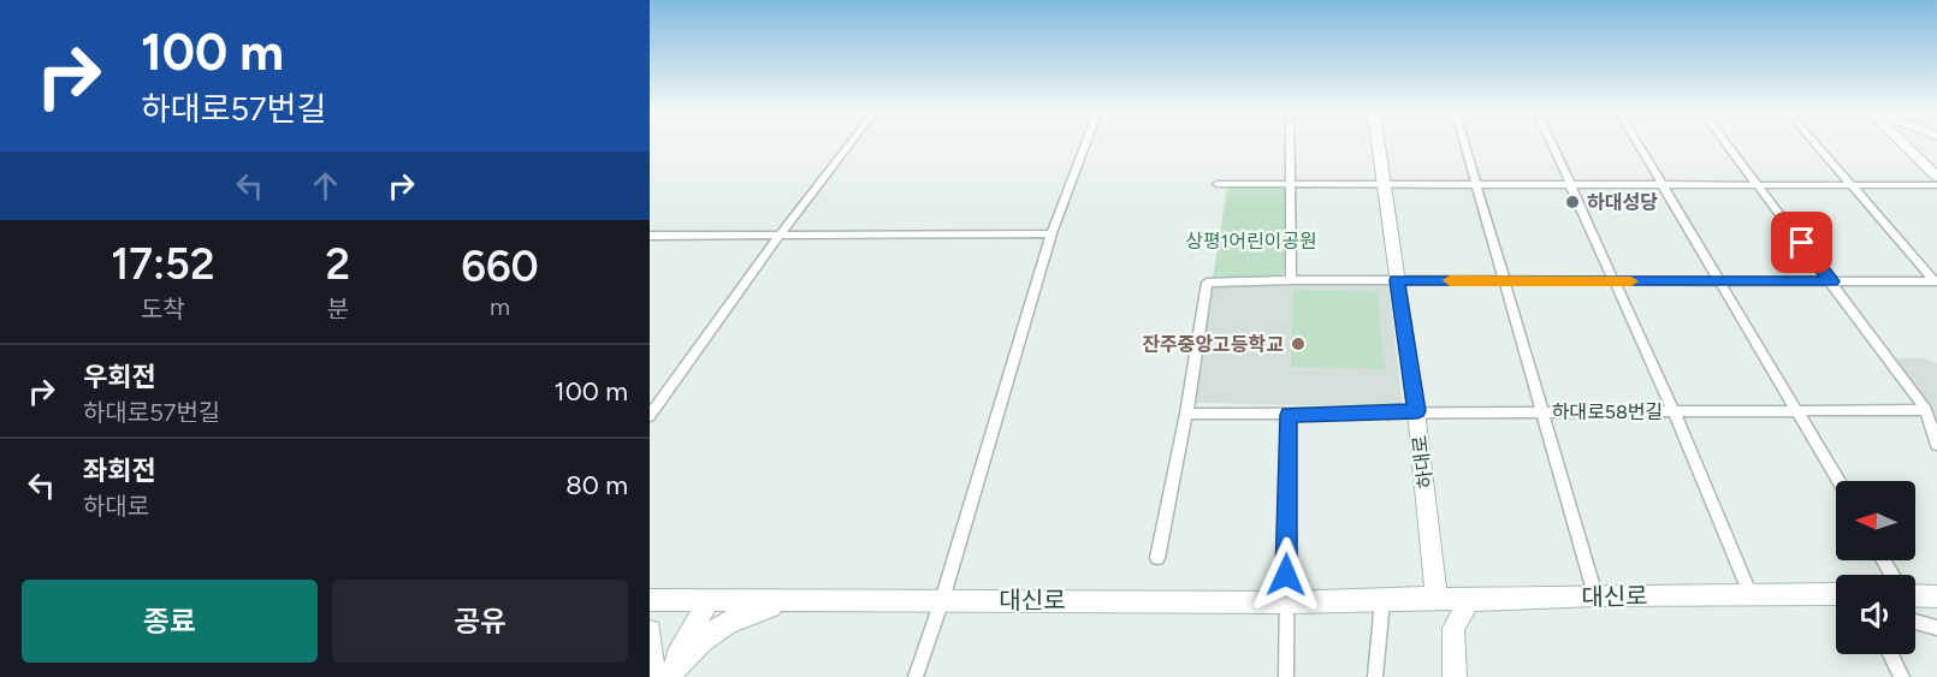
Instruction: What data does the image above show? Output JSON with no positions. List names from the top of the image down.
{
  "streets": {
    "street": ["하대로58번길", "하대로", "대신로"]
  },
  "crossings": [
    ["하대로58번길", "하대로"],
    ["하대로", "대신로"]
  ],
  "parks": ["상평1어린이공원"],
  "places": ["하대성당", "잔주중앙고등학교"],
  "north": "left",
  "page": {
    "turn": ["100 m", "하대로57번길"],
    "eta": [
      "17:52",
      "도착",
      "2",
      "분",
      "660",
      "m"
    ],
    "list": [
      {
        "name": "우회전",
        "note": "하대로57번길",
        "value": "100 m"
      },
      {
        "name": "좌회전",
        "note": "하대로",
        "value": "80 m"
      }
    ],
    "buttons": ["종료", "공유"]
  }
}
